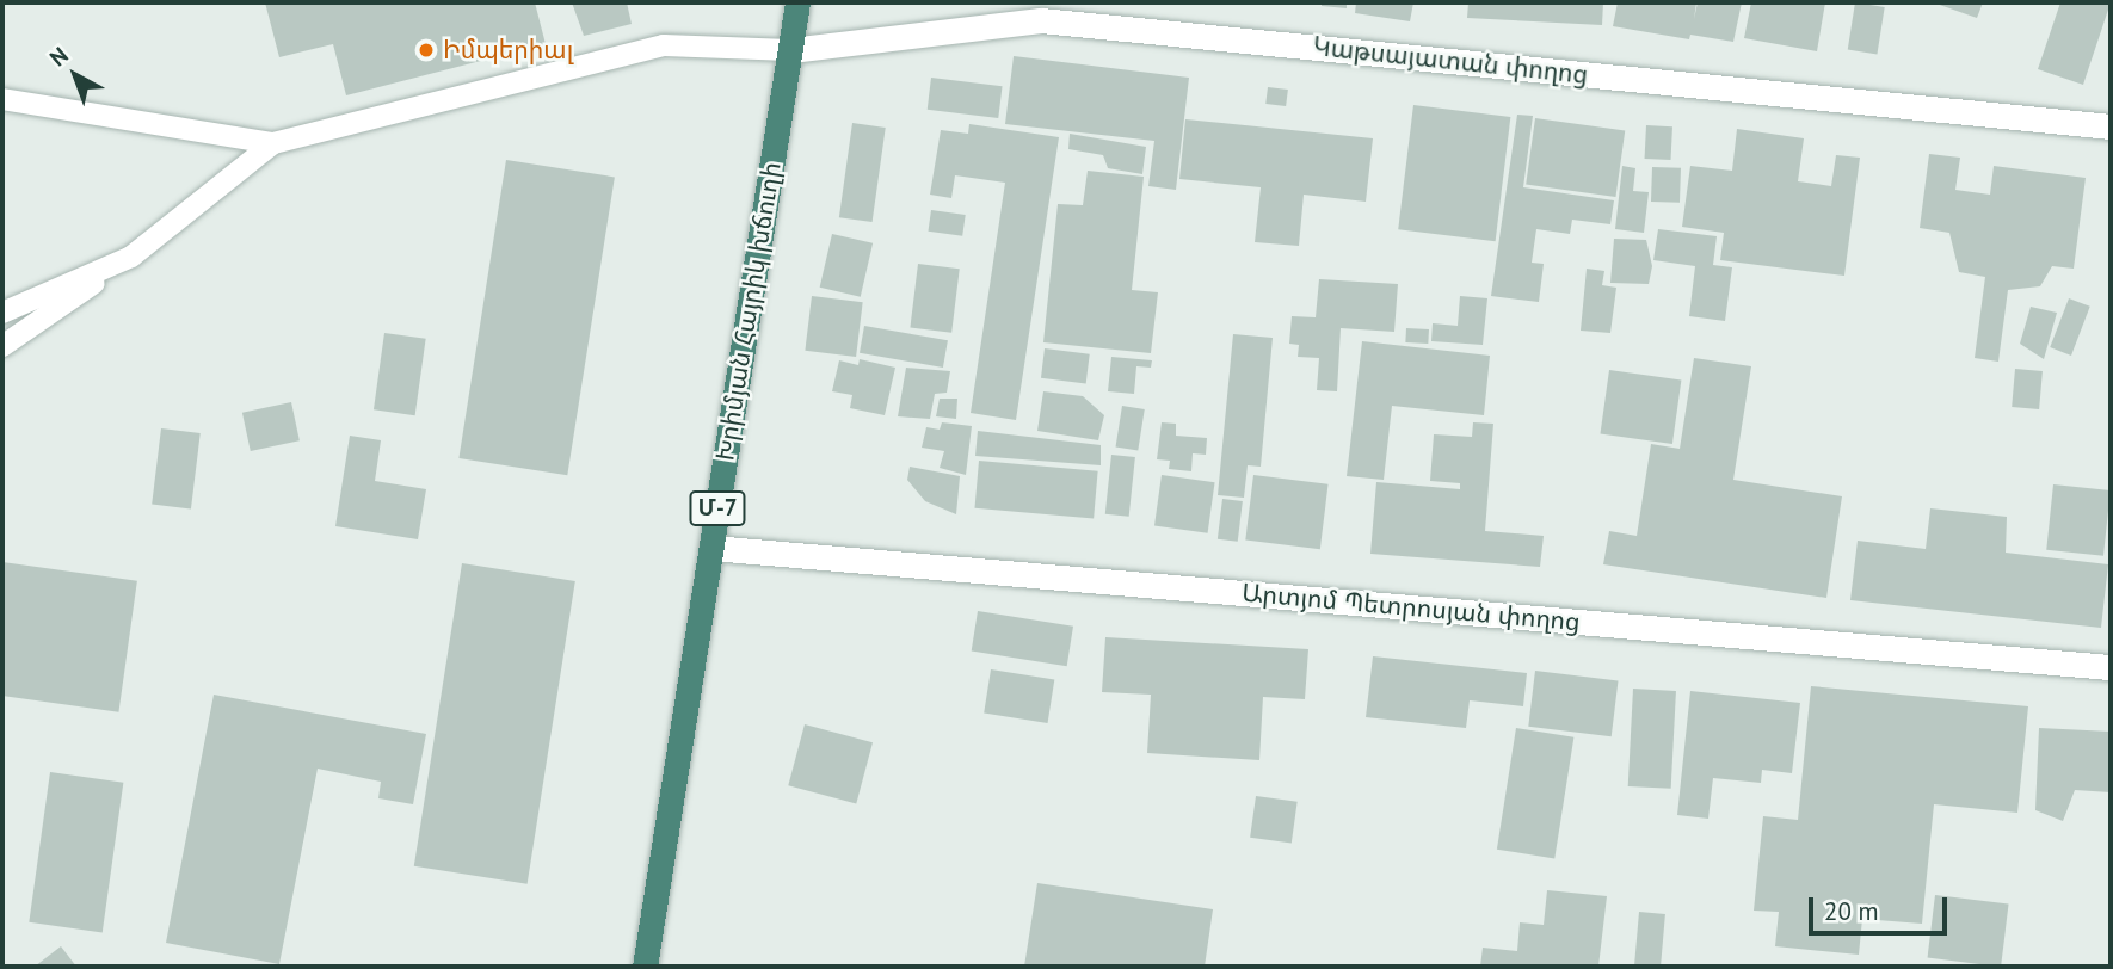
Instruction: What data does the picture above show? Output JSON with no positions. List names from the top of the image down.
{
  "streets": {
    "highway": ["Խրիմյան Հայրիկ խճուղի", "Մ-7"],
    "street": ["Կաթսայատան փողոց", "Արտյոմ Պետրոսյան փողոց"]
  },
  "crossings": [
    ["Կաթսայատան փողոց", "Խրիմյան Հայրիկ խճուղի"],
    ["Խրիմյան Հայրիկ խճուղի", "Արտյոմ Պետրոսյան փողոց"]
  ],
  "places": ["Իմպերիալ"],
  "scale_bar": "20 m",
  "north": "top left"
}
